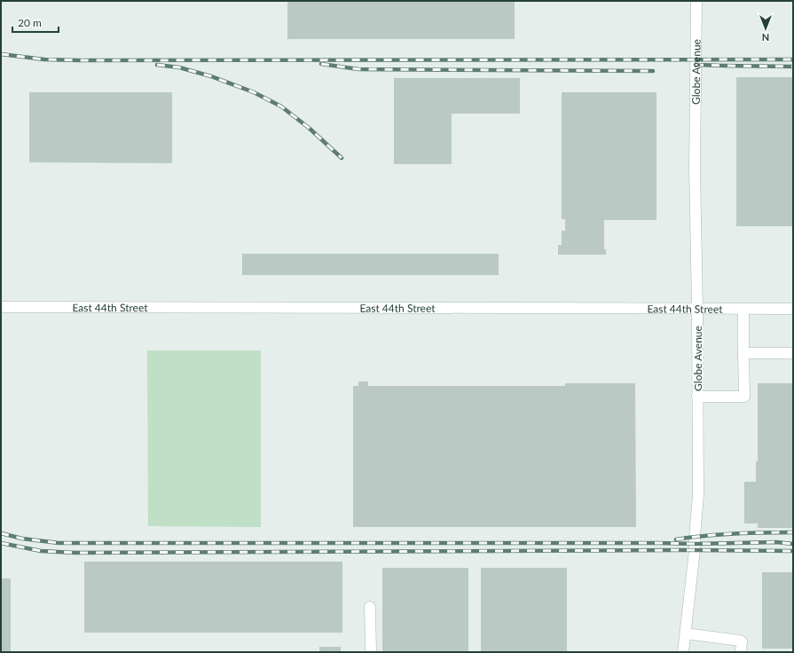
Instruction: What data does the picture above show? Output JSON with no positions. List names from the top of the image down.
{
  "streets": {
    "street": ["Globe Avenue", "East 44th Street"]
  },
  "crossings": [
    ["Globe Avenue", "East 44th Street"]
  ],
  "scale_bar": "20 m",
  "north": "bottom"
}
